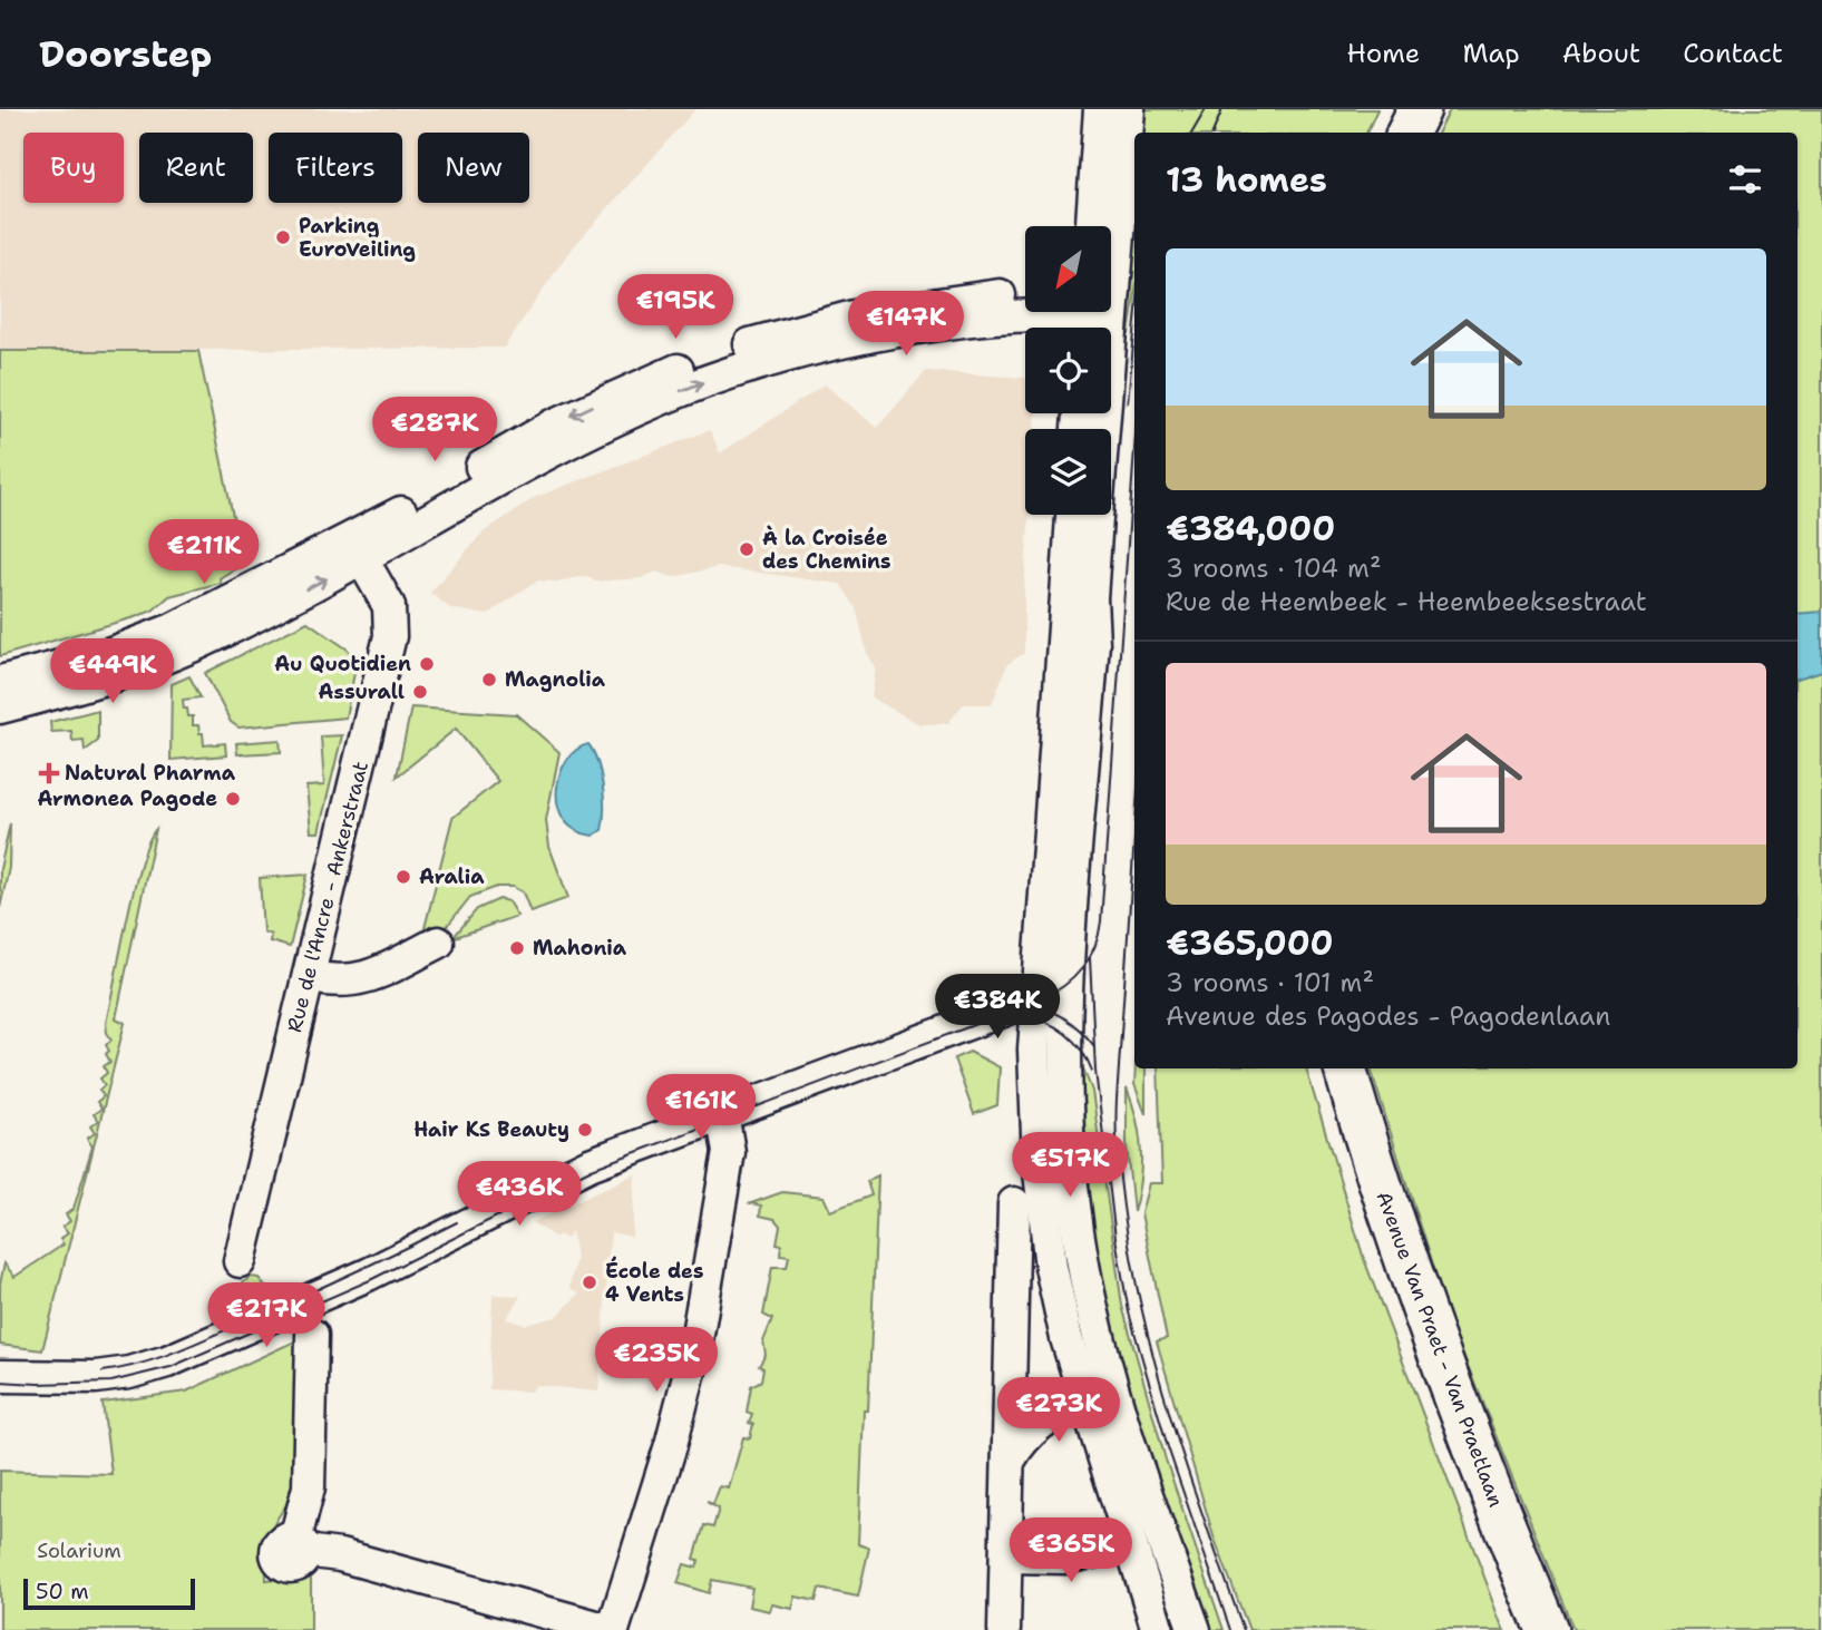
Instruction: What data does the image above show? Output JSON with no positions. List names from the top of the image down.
{
  "streets": {
    "main road": ["Avenue Van Praet - Van Praetlaan"],
    "street": ["Rue de l'Ancre - Ankerstraat"]
  },
  "parks": ["Solarium"],
  "places": {
    "other": [
      "Parking EuroVeiling",
      "À la Croisée des Chemins",
      "Au Quotidien",
      "Magnolia",
      "Assurall",
      "Armonea Pagode",
      "Aralia",
      "Mahonia",
      "Hair KS Beauty",
      "École des 4 Vents"
    ],
    "health": ["Natural Pharma"]
  },
  "scale_bar": "50 m",
  "north": "bottom left",
  "page": {
    "header": "Doorstep",
    "nav": [
      "Home",
      "Map",
      "About",
      "Contact"
    ],
    "chip": [
      "Buy",
      "Rent",
      "Filters",
      "New"
    ],
    "heading": "13 homes",
    "list": [
      {
        "name": "€384,000",
        "note": "3 rooms · 104 m² · Rue de Heembeek - Heembeeksestraat"
      },
      {
        "name": "€365,000",
        "note": "3 rooms · 101 m² · Avenue des Pagodes - Pagodenlaan"
      }
    ],
    "price": [
      "€195K",
      "€147K",
      "€287K",
      "€211K",
      "€449K",
      "€384K",
      "€161K",
      "€517K",
      "€436K",
      "€217K",
      "€235K",
      "€273K",
      "€365K"
    ],
    "scale": "50 m"
  }
}
